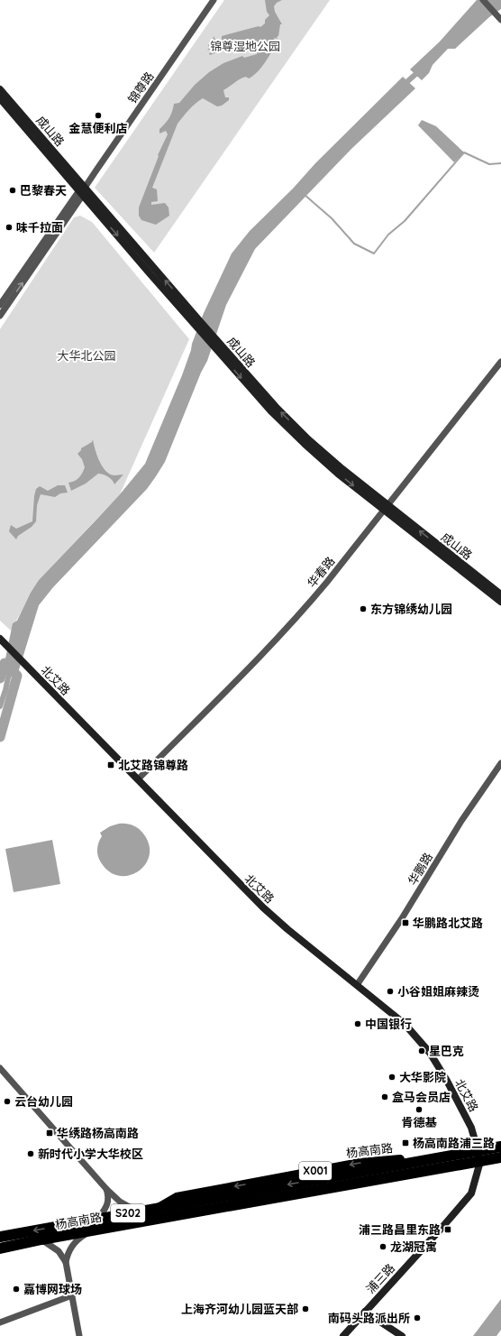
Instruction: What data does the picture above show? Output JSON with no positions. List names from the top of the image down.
{
  "streets": {
    "highway": ["杨高南路", "X001", "S202"],
    "street": [
      "锦尊路",
      "成山路",
      "华春路",
      "北艾路",
      "华鹏路",
      "浦三路"
    ]
  },
  "crossings": [
    ["锦尊路", "成山路"],
    ["成山路", "华春路"],
    ["华春路", "北艾路"],
    ["北艾路", "华鹏路"],
    ["北艾路", "杨高南路"],
    ["北艾路", "浦三路"],
    ["杨高南路", "浦三路"]
  ],
  "parks": ["锦尊湿地公园", "大华北公园"],
  "places": {
    "other": [
      "金慧便利店",
      "巴黎春天",
      "味千拉面",
      "东方锦绣幼儿园",
      "小谷姐姐麻辣烫",
      "中国银行",
      "星巴克",
      "大华影院",
      "盒马会员店",
      "云台幼儿园",
      "肯德基",
      "新时代小学大华校区",
      "龙湖冠寓",
      "嘉博网球场",
      "上海齐河幼儿园蓝天部",
      "南码头路派出所"
    ],
    "transit": [
      "北艾路锦尊路",
      "华鹏路北艾路",
      "华绣路杨高南路",
      "杨高南路浦三路",
      "浦三路昌里东路"
    ]
  }
}
